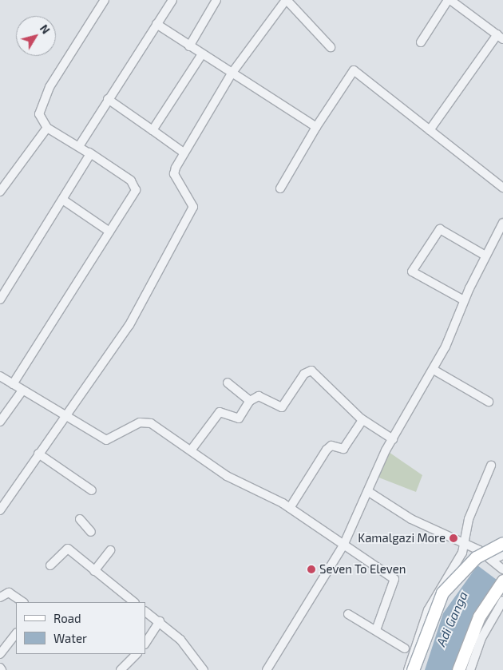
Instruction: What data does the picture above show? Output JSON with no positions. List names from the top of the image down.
{
  "water": ["Adi Ganga"],
  "places": ["Kamalgazi More", "Seven To Eleven"],
  "legend": ["Road", "Water"],
  "north": "top right"
}
